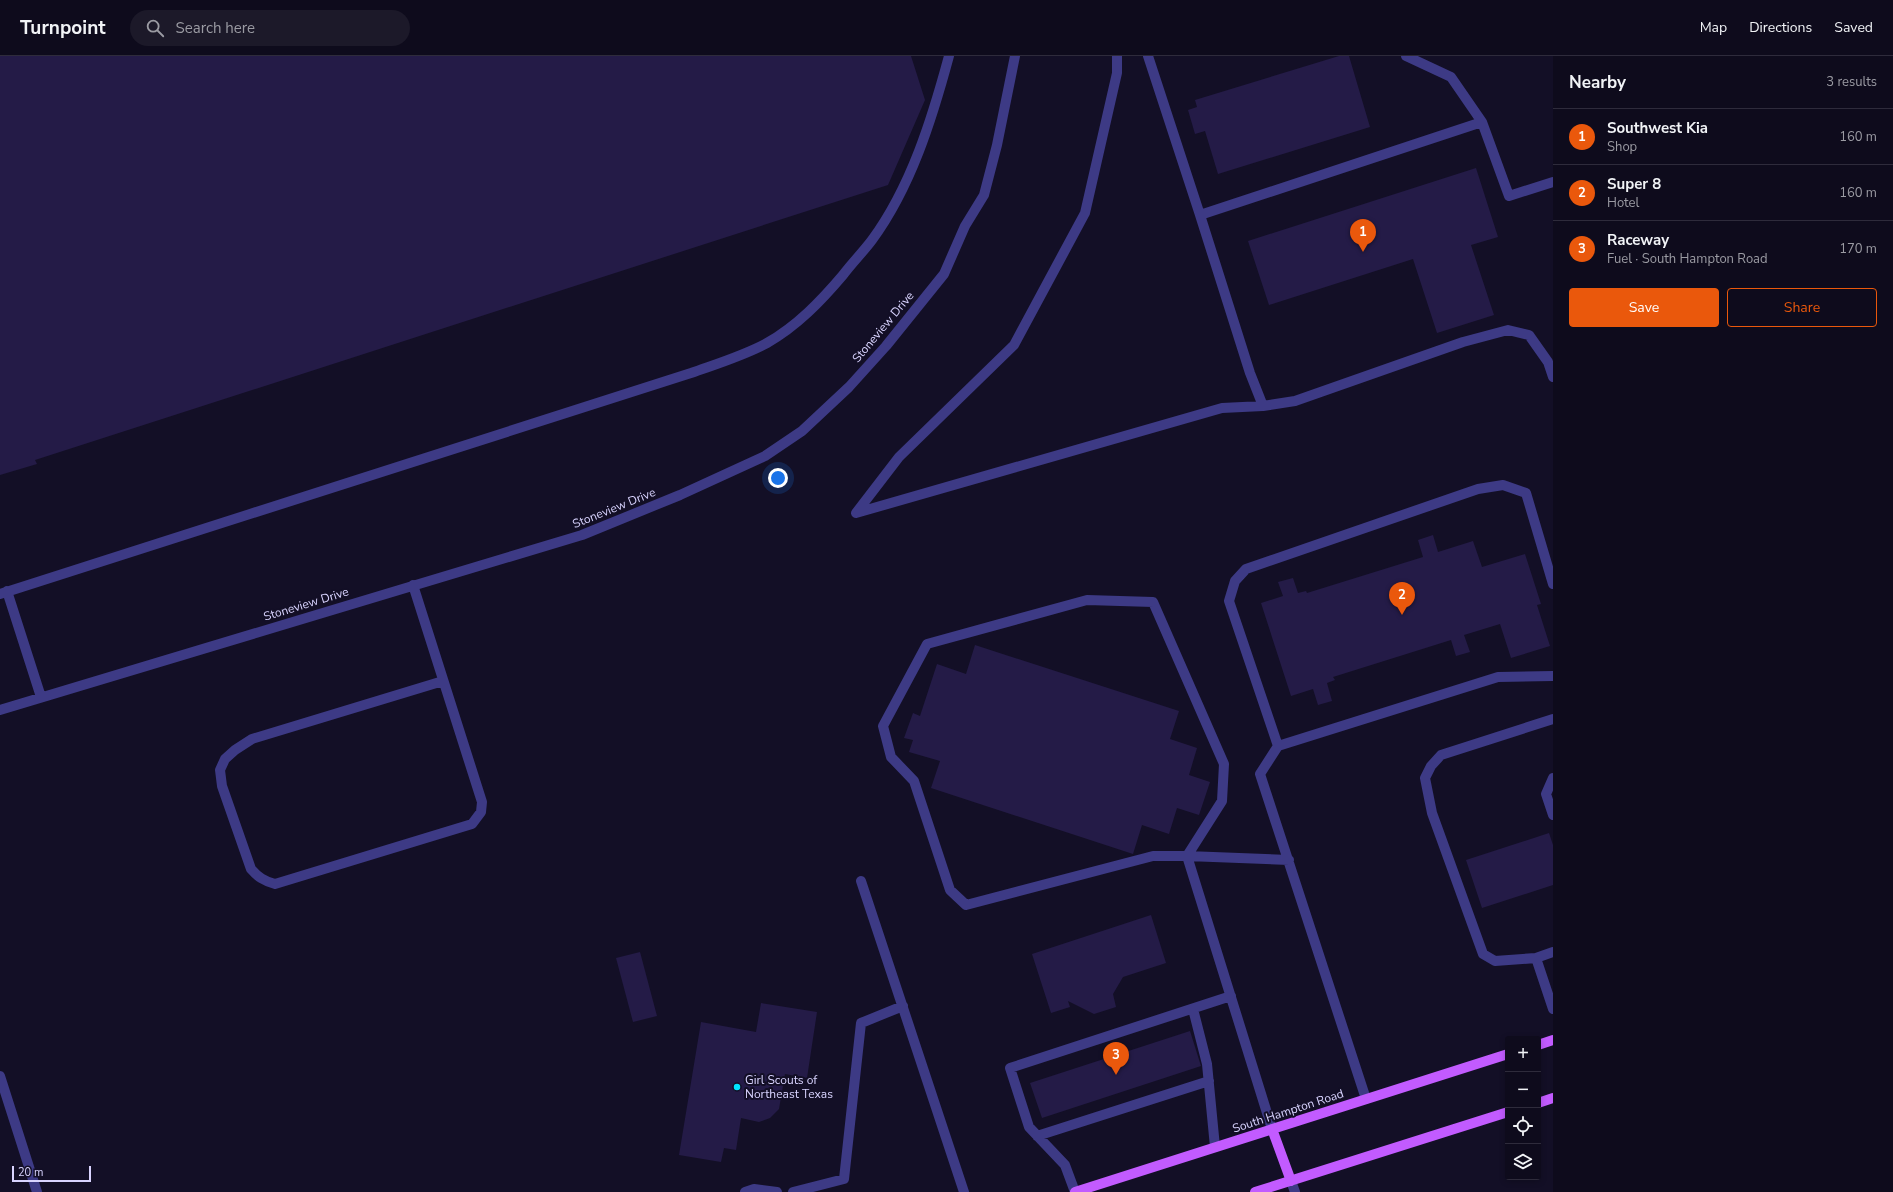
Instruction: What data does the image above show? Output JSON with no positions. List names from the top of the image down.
{
  "streets": {
    "main road": ["South Hampton Road"],
    "street": ["Stoneview Drive"]
  },
  "places": ["Girl Scouts of Northeast Texas"],
  "scale_bar": "20 m",
  "page": {
    "header": "Turnpoint",
    "search": "Search here",
    "nav": ["Map", "Directions", "Saved"],
    "heading": ["Nearby", "3 results"],
    "list": [
      {
        "mark": "1",
        "name": "Southwest Kia",
        "note": "Shop",
        "value": "160 m"
      },
      {
        "mark": "2",
        "name": "Super 8",
        "note": "Hotel",
        "value": "160 m"
      },
      {
        "mark": "3",
        "name": "Raceway",
        "note": "Fuel · South Hampton Road",
        "value": "170 m"
      }
    ],
    "pins": ["1", "2", "3"],
    "buttons": ["Save", "Share"],
    "map_buttons": ["+", "−"],
    "scale": "20 m"
  }
}
